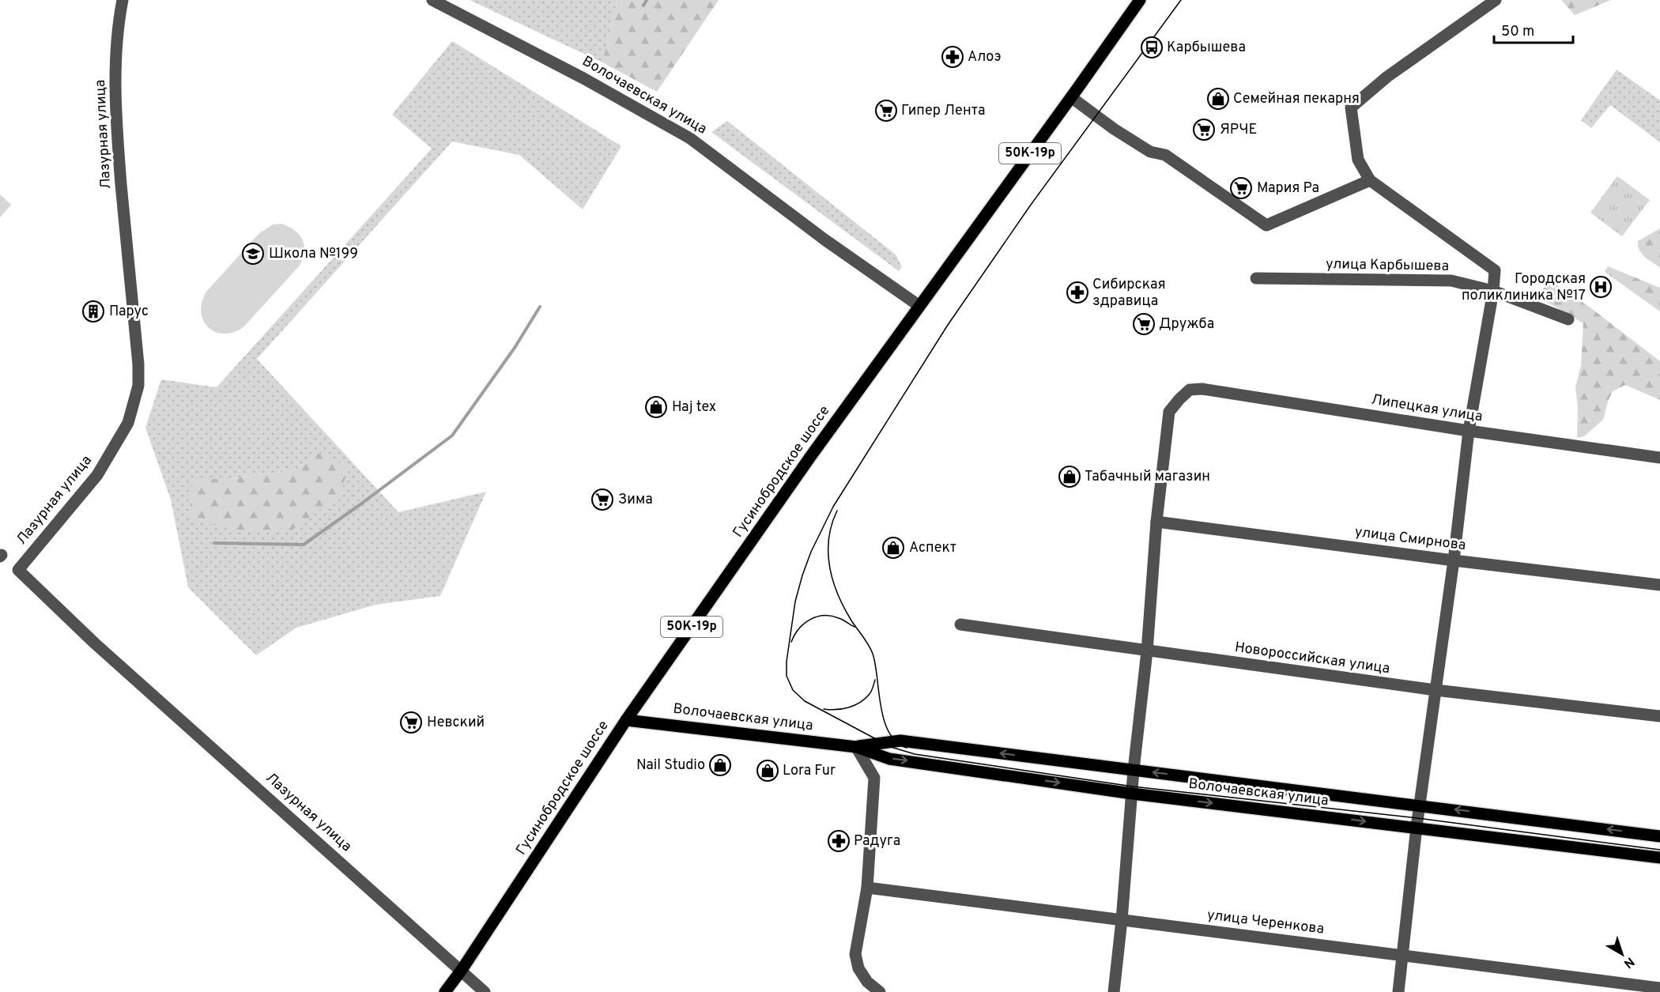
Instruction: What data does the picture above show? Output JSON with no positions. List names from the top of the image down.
{
  "streets": {
    "main road": ["Волочаевская улица", "50К-19р", "Гусинобродское шоссе"],
    "street": [
      "Лазурная улица",
      "улица Карбышева",
      "Липецкая улица",
      "улица Смирнова",
      "Новороссийская улица",
      "улица Черенкова"
    ]
  },
  "crossings": [
    ["Волочаевская улица", "Гусинобродское шоссе"],
    ["Лазурная улица", "Гусинобродское шоссе"],
    ["Липецкая улица", "улица Смирнова"]
  ],
  "places": {
    "bus stop": ["Карбышева"],
    "pharmacy": ["Алоэ", "Сибирская здравица", "Радуга"],
    "shop": [
      "Семейная пекарня",
      "Haj tex",
      "Табачный магазин",
      "Аспект",
      "Nail Studio",
      "Lora Fur"
    ],
    "supermarket": [
      "Гипер Лента",
      "ЯРЧЕ",
      "Мария Ра",
      "Дружба",
      "Зима",
      "Невский"
    ],
    "school or university": ["Школа №199"],
    "hospital": ["Городская поликлиника №17"],
    "building": ["Парус"]
  },
  "scale_bar": "50 m",
  "north": "bottom right"
}
